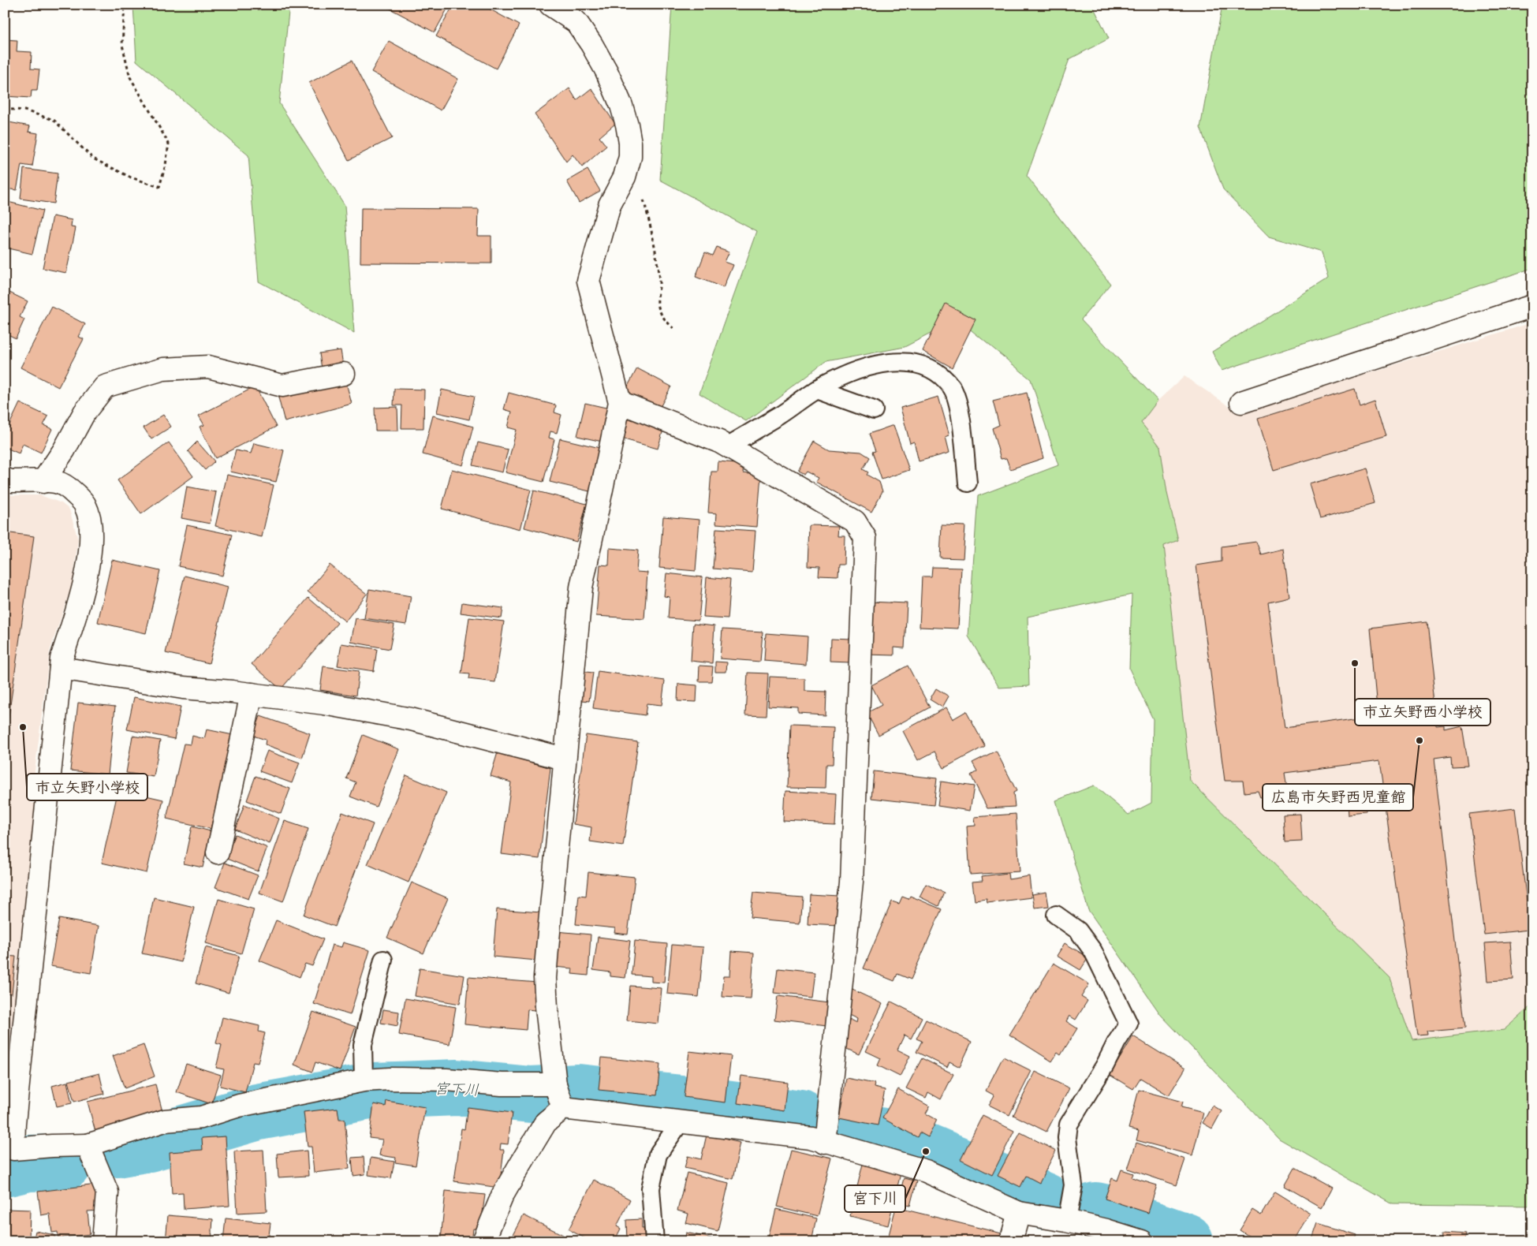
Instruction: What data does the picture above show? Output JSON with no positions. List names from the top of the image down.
{
  "water": ["宮下川"],
  "places": [
    "市立矢野西小学校",
    "市立矢野小学校",
    "広島市矢野西児童館",
    "宮下川"
  ]
}
